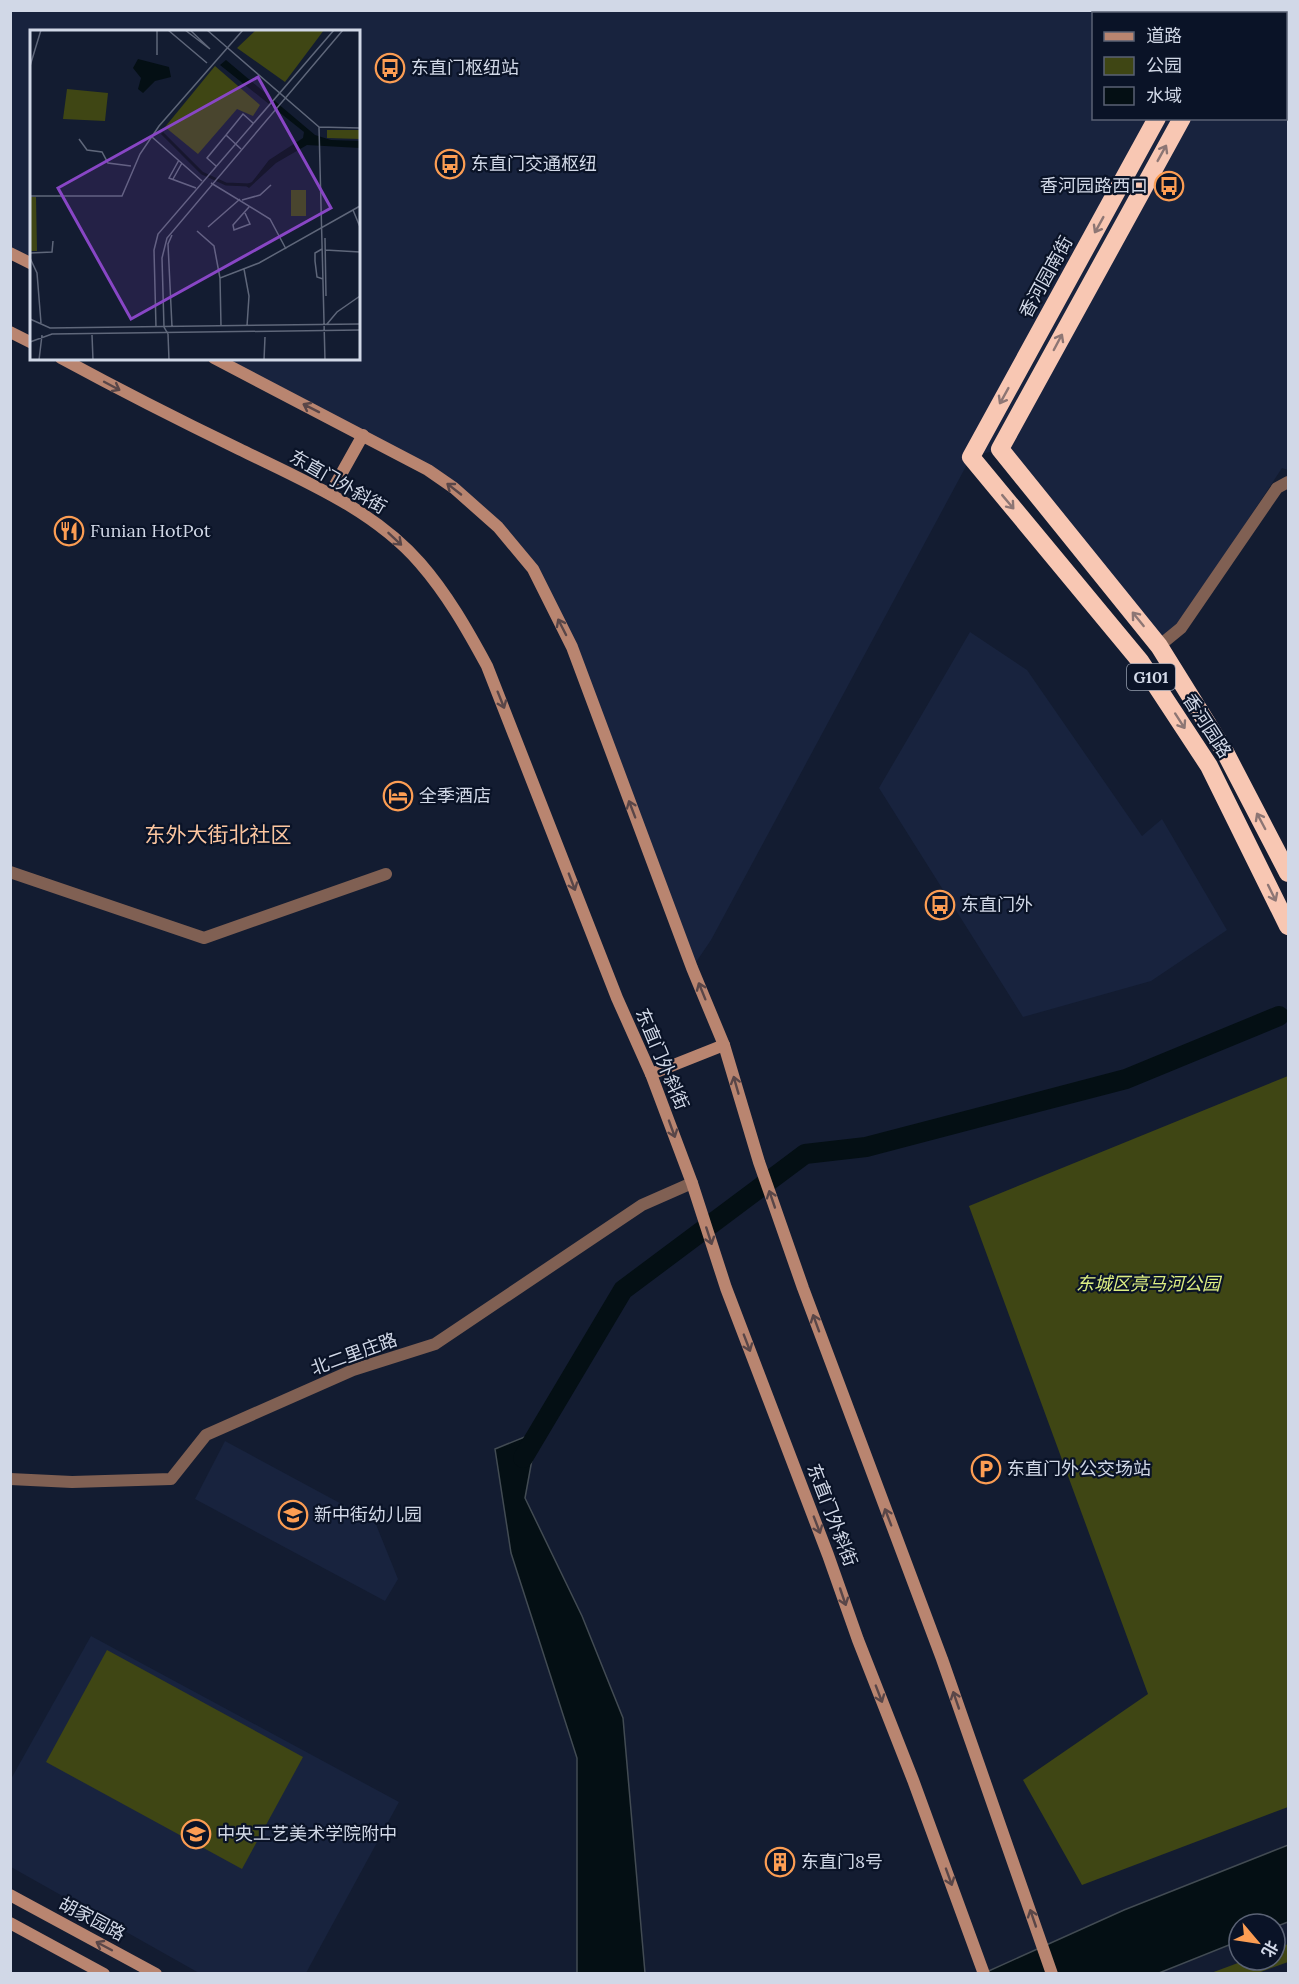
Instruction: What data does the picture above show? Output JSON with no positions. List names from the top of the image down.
{
  "streets": {
    "highway": ["香河园南街", "G101", "香河园路"],
    "main road": ["东直门外斜街", "胡家园路"],
    "street": ["北二里庄路"]
  },
  "crossings": [
    ["香河园南街", "香河园路"],
    ["东直门外斜街", "北二里庄路"]
  ],
  "one_way": ["香河园南街"],
  "districts": ["东外大街北社区"],
  "parks": ["东城区亮马河公园"],
  "places": {
    "bus stop": [
      "东直门枢纽站",
      "东直门交通枢纽",
      "香河园路西口",
      "东直门外"
    ],
    "restaurant": ["Funian HotPot"],
    "hotel": ["全季酒店"],
    "parking": ["东直门外公交场站"],
    "school or university": ["新中街幼儿园", "中央工艺美术学院附中"],
    "building": ["东直门8号"]
  },
  "legend": ["道路", "公园", "水域"],
  "north": "bottom right"
}
